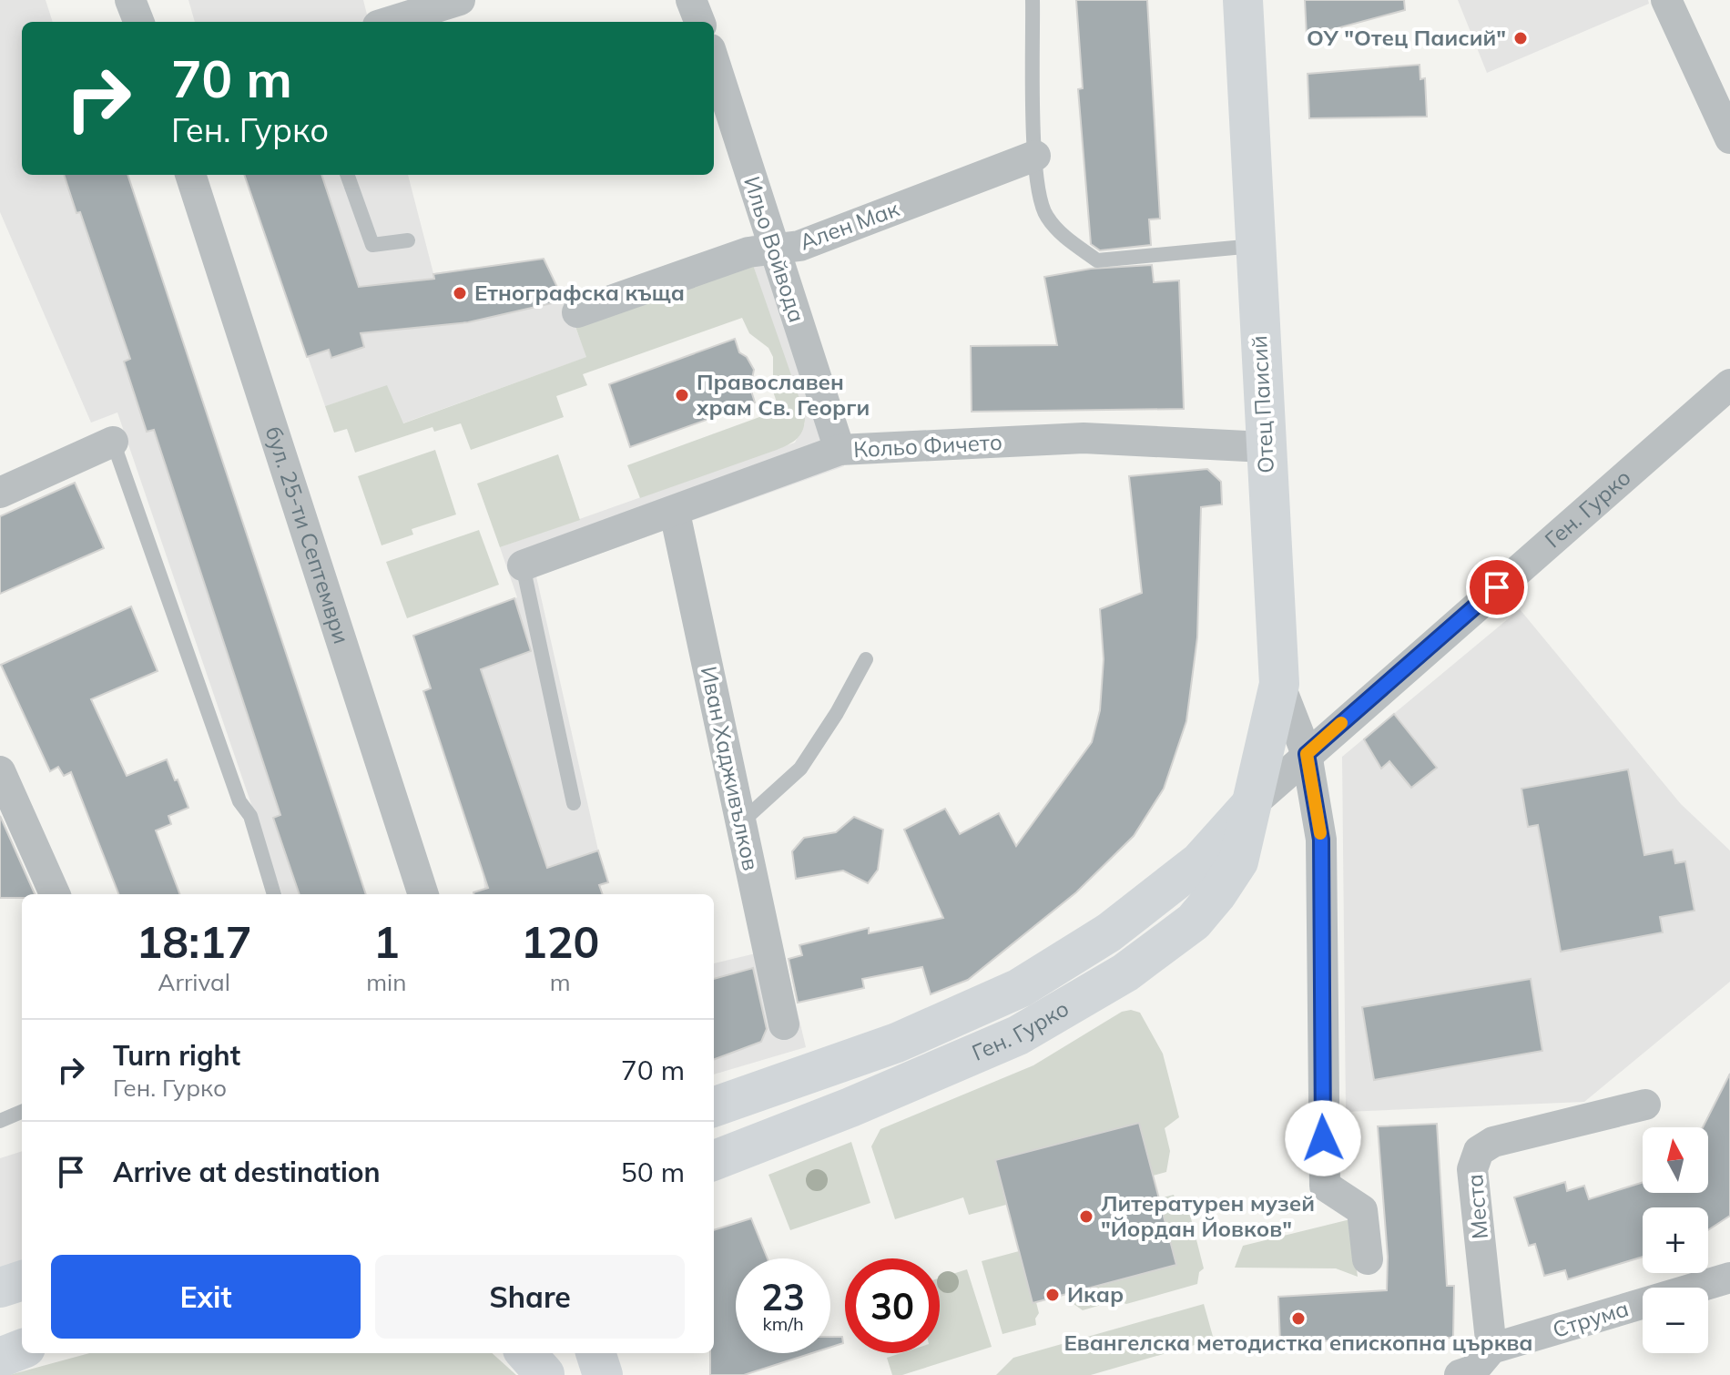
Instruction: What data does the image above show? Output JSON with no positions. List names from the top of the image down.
{
  "streets": {
    "street": [
      "Ален Мак",
      "Ильо Войвода",
      "Отец Паисий",
      "Кольо Фичето",
      "Ген. Гурко",
      "бул. 25-ти Септември",
      "Иван Хадживълков",
      "Места",
      "Струма"
    ]
  },
  "crossings": [
    ["Ален Мак", "Ильо Войвода"],
    ["Ильо Войвода", "Кольо Фичето"],
    ["Отец Паисий", "Кольо Фичето"],
    ["Отец Паисий", "Ген. Гурко"],
    ["Кольо Фичето", "Иван Хадживълков"],
    ["Места", "Струма"]
  ],
  "places": [
    "ОУ \"Отец Паисий\"",
    "Етнографска къща",
    "Православен храм Св. Георги",
    "Литературен музей \"Йордан Йовков\"",
    "Икар",
    "Евангелска методистка епископна църква"
  ],
  "north": "top",
  "page": {
    "turn": ["70 m", "Ген. Гурко"],
    "eta": [
      "18:17",
      "Arrival",
      "1",
      "min",
      "120",
      "m"
    ],
    "list": [
      {
        "name": "Turn right",
        "note": "Ген. Гурко",
        "value": "70 m"
      },
      {
        "name": "Arrive at destination",
        "value": "50 m"
      }
    ],
    "map_buttons": ["+", "−"],
    "buttons": ["Exit", "Share"],
    "speed": "23 km/h",
    "limit": "30"
  }
}
